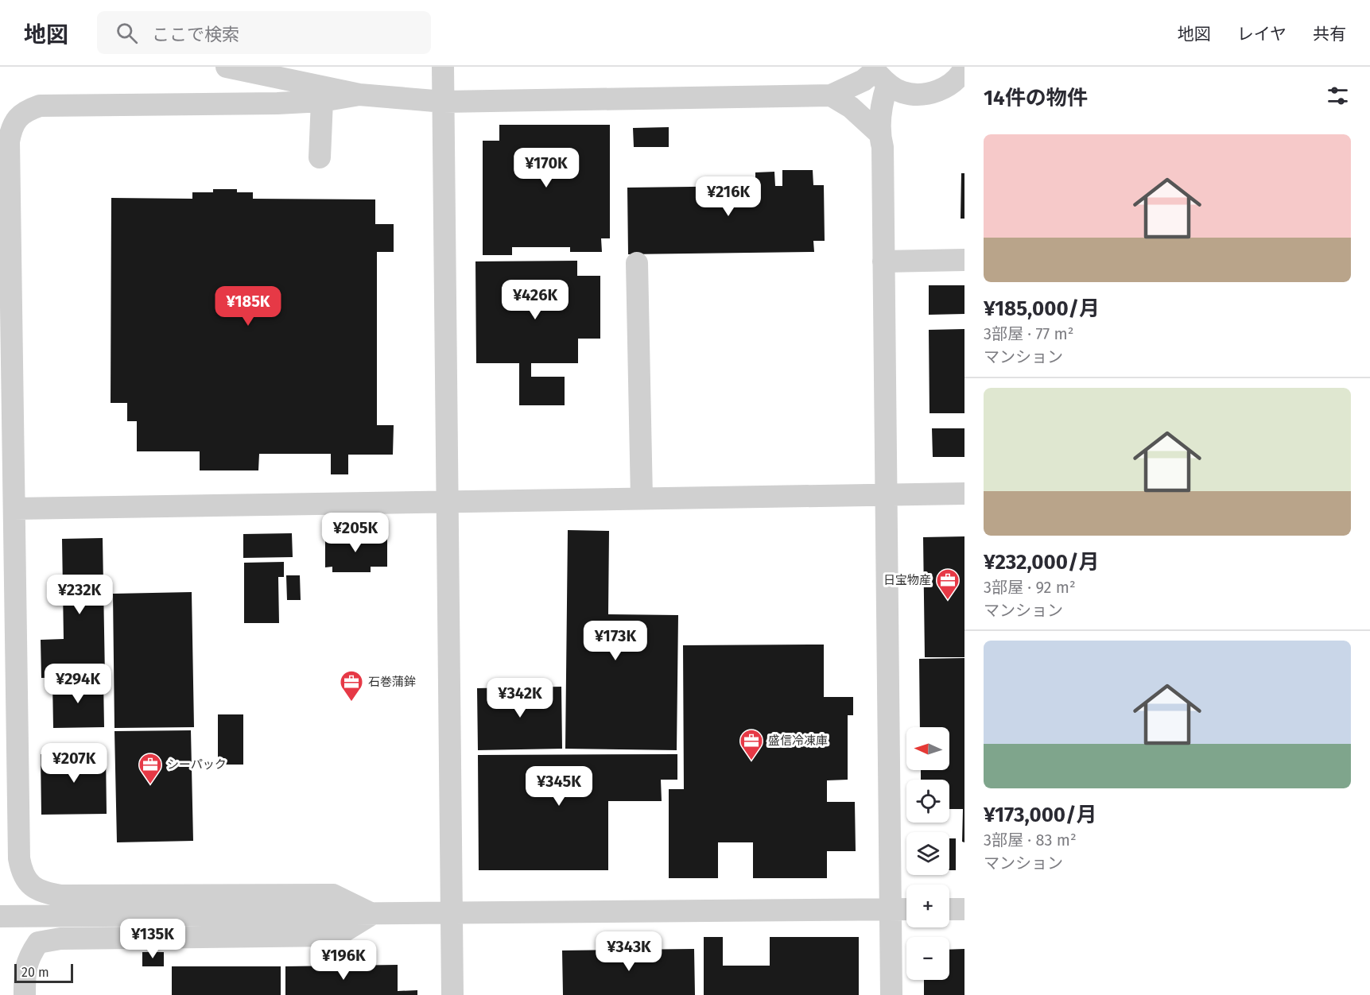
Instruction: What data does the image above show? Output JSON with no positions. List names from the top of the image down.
{
  "places": {
    "office": [
      "日宝物産",
      "石巻蒲鉾",
      "盛信冷凍庫",
      "シーパック"
    ]
  },
  "scale_bar": "20 m",
  "north": "left",
  "page": {
    "header": "地図",
    "search": "ここで検索",
    "nav": ["地図", "レイヤ", "共有"],
    "heading": "14件の物件",
    "list": [
      {
        "name": "¥185,000/月",
        "note": "3部屋 · 77 m² · マンション"
      },
      {
        "name": "¥232,000/月",
        "note": "3部屋 · 92 m² · マンション"
      },
      {
        "name": "¥173,000/月",
        "note": "3部屋 · 83 m² · マンション"
      }
    ],
    "price": [
      "¥170K",
      "¥216K",
      "¥426K",
      "¥185K",
      "¥205K",
      "¥232K",
      "¥173K",
      "¥294K",
      "¥342K",
      "¥207K",
      "¥345K",
      "¥135K",
      "¥343K",
      "¥196K"
    ],
    "map_buttons": ["+", "−"],
    "scale": "20 m"
  }
}
